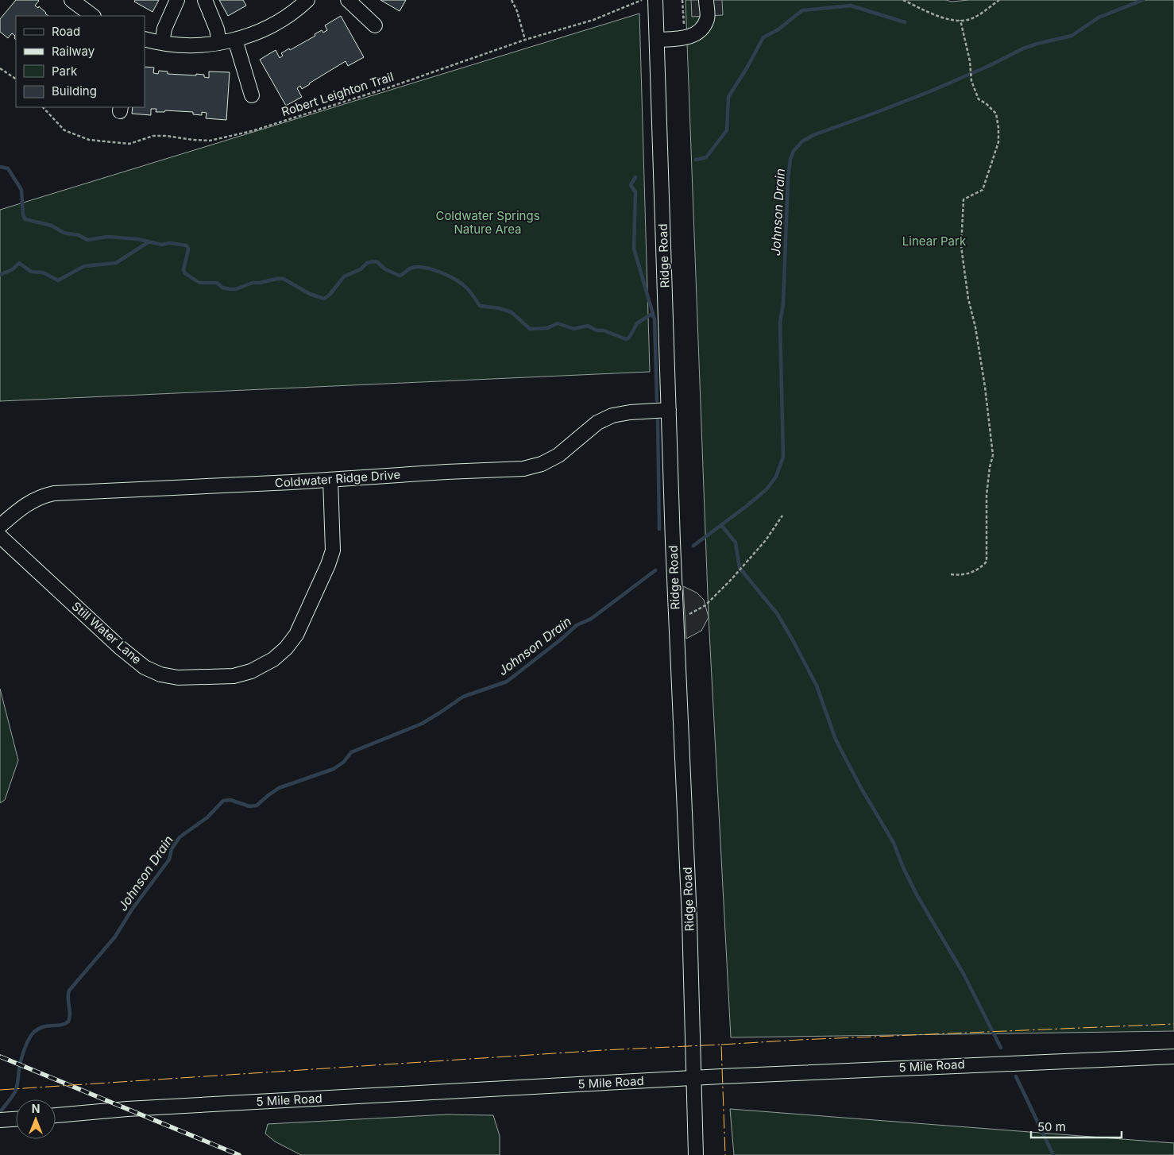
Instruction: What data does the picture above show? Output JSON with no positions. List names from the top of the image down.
{
  "streets": {
    "street": [
      "Ridge Road",
      "Coldwater Ridge Drive",
      "Still Water Lane",
      "5 Mile Road"
    ],
    "path": ["Robert Leighton Trail"]
  },
  "crossings": [
    ["Ridge Road", "Coldwater Ridge Drive"],
    ["Ridge Road", "5 Mile Road"],
    ["Coldwater Ridge Drive", "Still Water Lane"]
  ],
  "water": ["Johnson Drain"],
  "parks": ["Coldwater Springs Nature Area", "Linear Park"],
  "legend": [
    "Road",
    "Railway",
    "Park",
    "Building"
  ],
  "scale_bar": "50 m",
  "north": "top"
}
